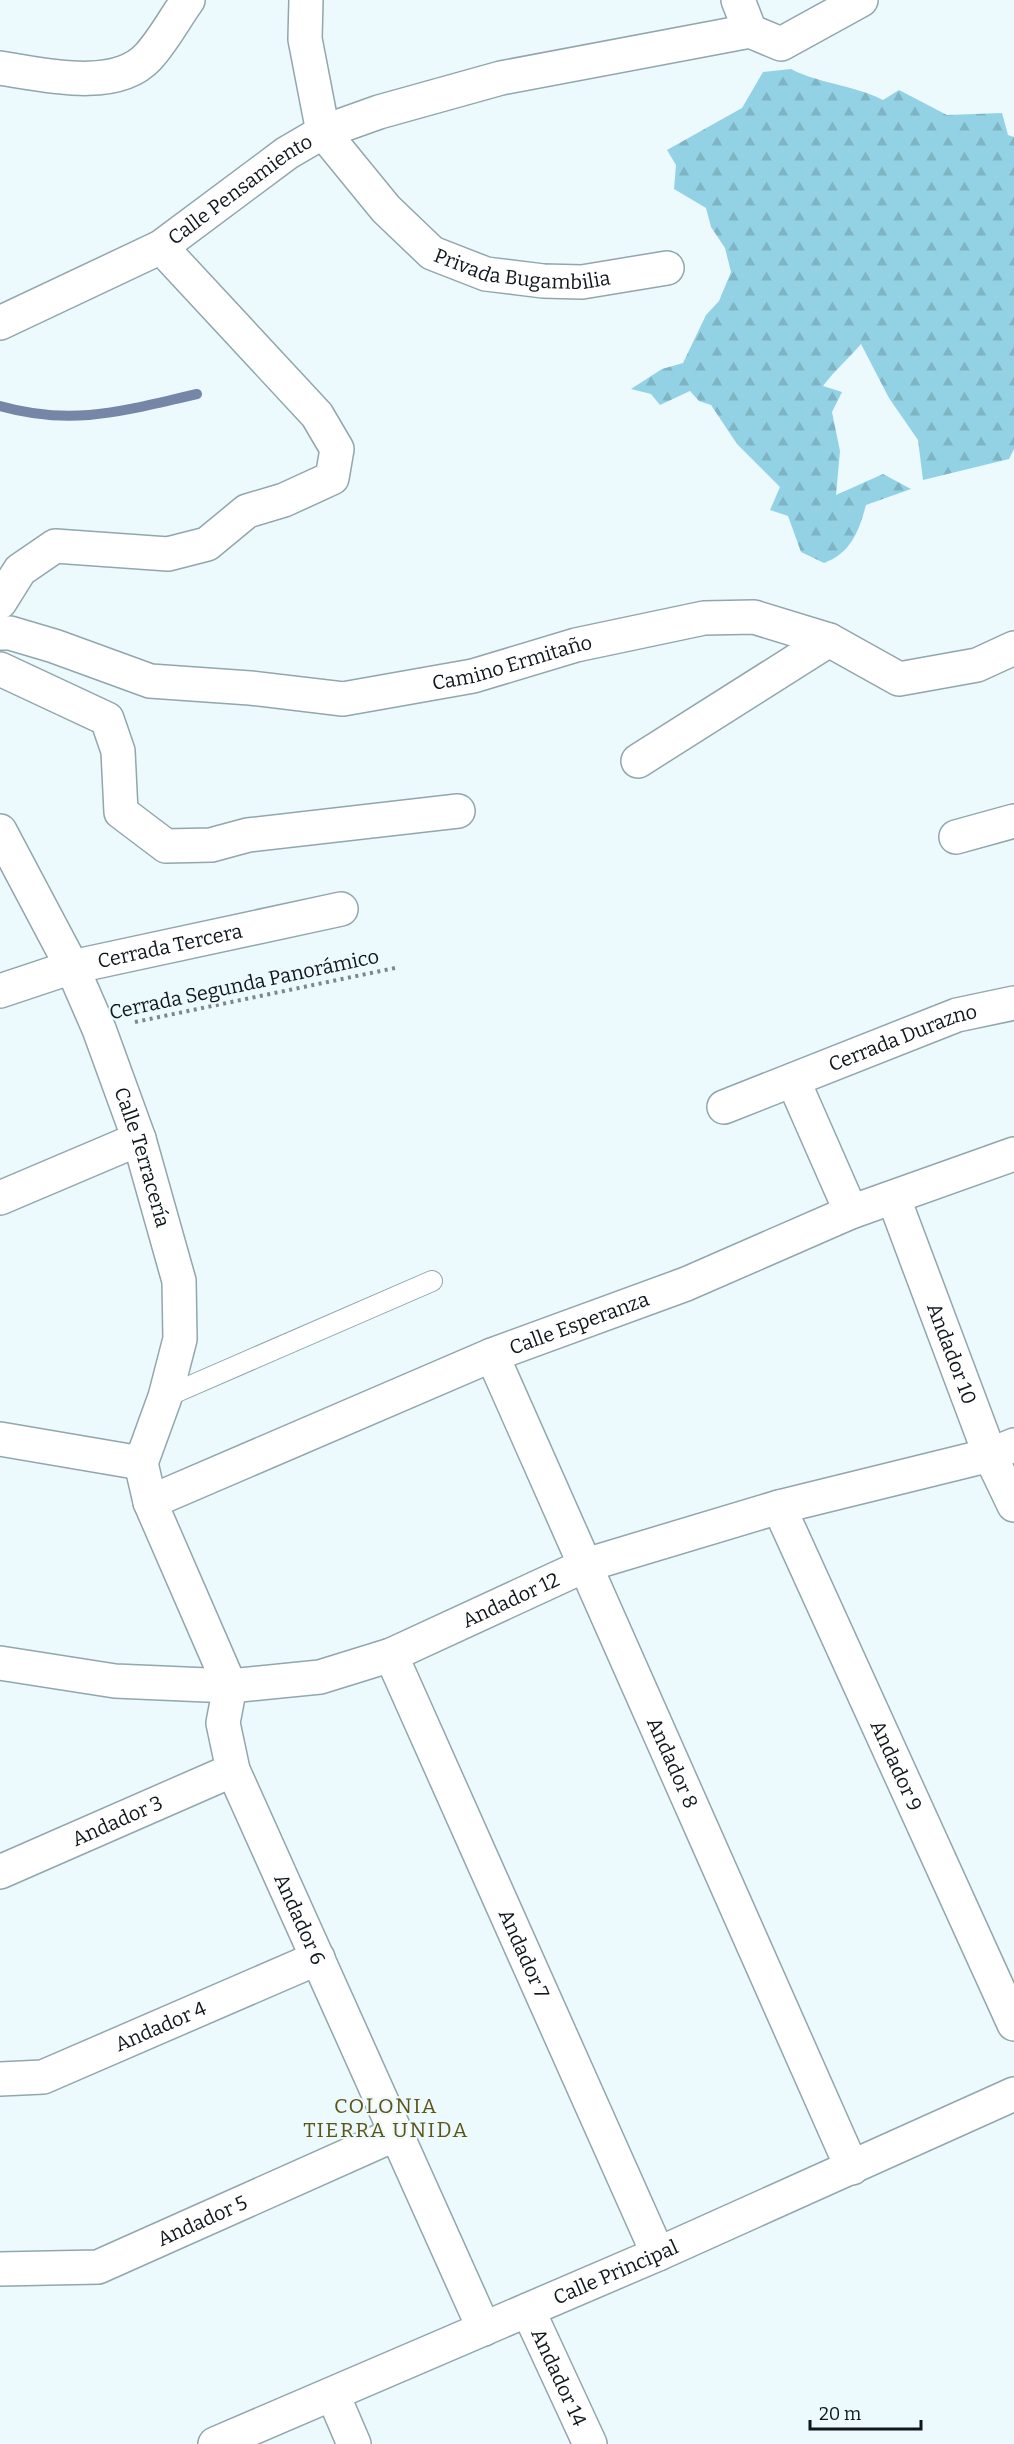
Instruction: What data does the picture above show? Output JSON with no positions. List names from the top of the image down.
{
  "streets": {
    "street": [
      "Calle Pensamiento",
      "Privada Bugambilia",
      "Camino Ermitaño",
      "Cerrada Tercera",
      "Cerrada Durazno",
      "Calle Terracería",
      "Calle Esperanza",
      "Andador 10",
      "Andador 12",
      "Andador 8",
      "Andador 9",
      "Andador 3",
      "Andador 6",
      "Andador 7",
      "Andador 4",
      "Andador 5",
      "Calle Principal",
      "Andador 14"
    ],
    "path": ["Cerrada Segunda Panorámico"]
  },
  "crossings": [
    ["Calle Pensamiento", "Privada Bugambilia"],
    ["Cerrada Tercera", "Calle Terracería"],
    ["Cerrada Segunda Panorámico", "Calle Terracería"],
    ["Calle Esperanza", "Andador 10"],
    ["Calle Esperanza", "Andador 8"],
    ["Andador 10", "Andador 12"],
    ["Andador 12", "Andador 8"],
    ["Andador 12", "Andador 9"],
    ["Andador 12", "Andador 6"],
    ["Andador 12", "Andador 7"],
    ["Andador 8", "Calle Principal"],
    ["Andador 3", "Andador 6"],
    ["Andador 6", "Andador 4"],
    ["Andador 6", "Andador 5"],
    ["Andador 6", "Calle Principal"],
    ["Andador 7", "Calle Principal"],
    ["Calle Principal", "Andador 14"]
  ],
  "districts": ["COLONIA TIERRA UNIDA"],
  "scale_bar": "20 m"
}
